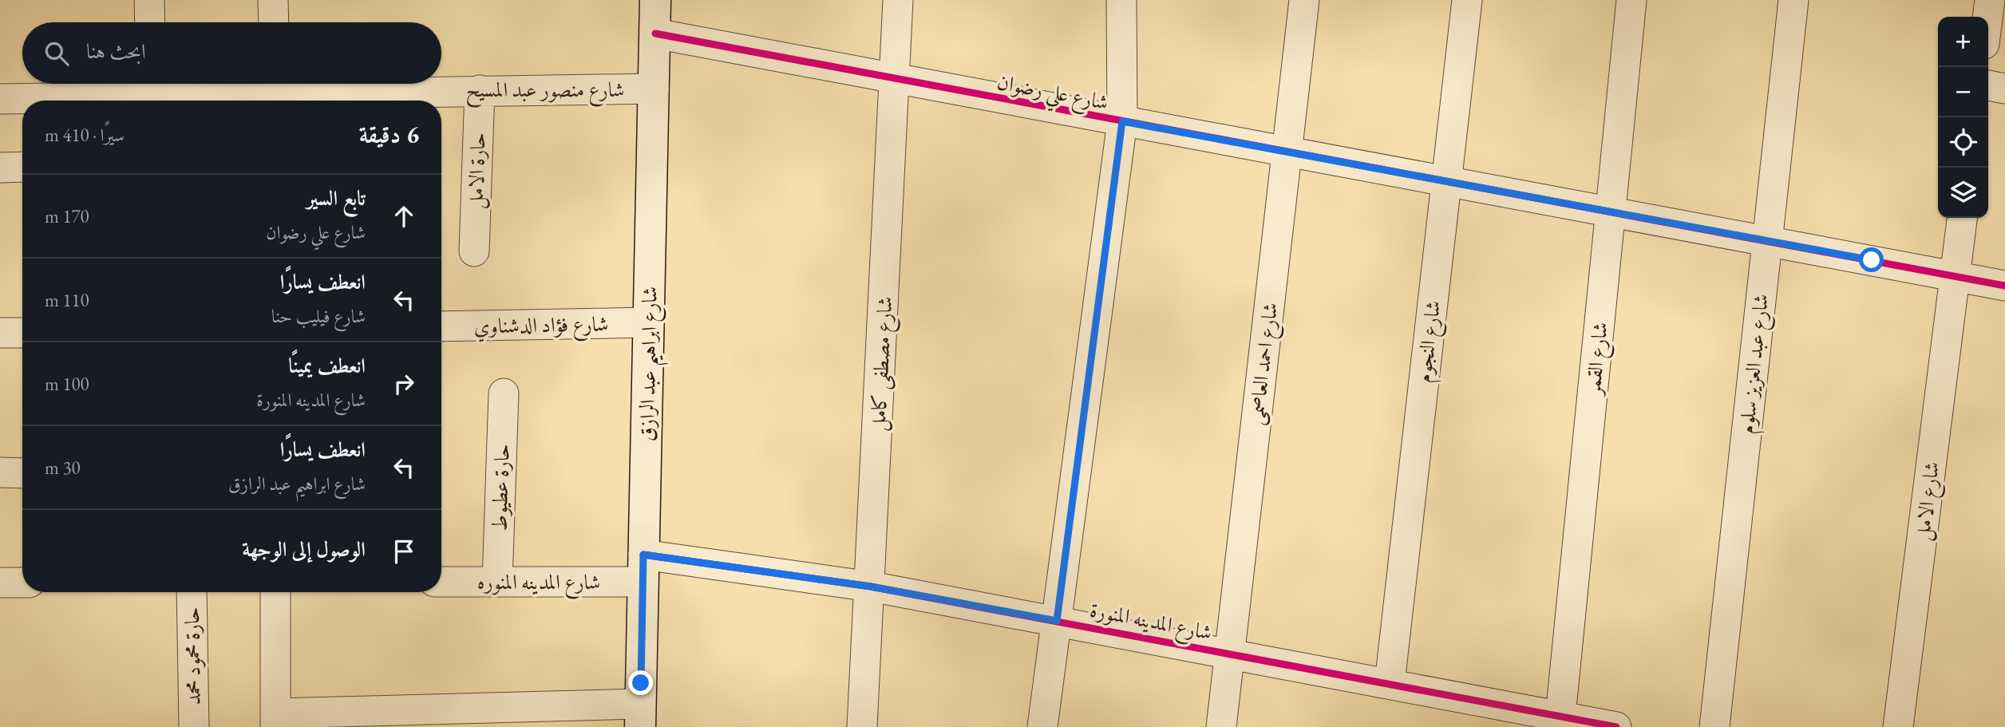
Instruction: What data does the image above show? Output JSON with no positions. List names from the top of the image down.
{
  "streets": {
    "main road": ["شارع ابراهيم عبد الرازق"],
    "street": [
      "شارع منصور عبد المسيح",
      "شارع علي رضوان",
      "حارة الامل",
      "شارع فؤاد الدشناوي",
      "شارع النجوم",
      "شارع القمر",
      "شارع مصطفى كامل",
      "شارع احمد العاصمى",
      "شارع عبد العزيز سلوم",
      "حارة عطيوط",
      "شارع الامل",
      "شارع المدينه المنوره",
      "شارع المدينه المنورة",
      "حارة محمود محمد"
    ]
  },
  "crossings": [
    ["شارع منصور عبد المسيح", "حارة الامل"],
    ["شارع منصور عبد المسيح", "شارع ابراهيم عبد الرازق"],
    ["شارع علي رضوان", "شارع النجوم"],
    ["شارع علي رضوان", "شارع القمر"],
    ["شارع علي رضوان", "شارع ابراهيم عبد الرازق"],
    ["شارع علي رضوان", "شارع مصطفى كامل"],
    ["شارع علي رضوان", "شارع احمد العاصمى"],
    ["شارع علي رضوان", "شارع عبد العزيز سلوم"],
    ["شارع علي رضوان", "شارع الامل"],
    ["شارع فؤاد الدشناوي", "شارع ابراهيم عبد الرازق"],
    ["شارع النجوم", "شارع المدينه المنورة"],
    ["شارع القمر", "شارع المدينه المنورة"],
    ["شارع ابراهيم عبد الرازق", "شارع المدينه المنوره"],
    ["شارع ابراهيم عبد الرازق", "شارع المدينه المنورة"],
    ["شارع مصطفى كامل", "شارع المدينه المنورة"],
    ["شارع احمد العاصمى", "شارع المدينه المنورة"],
    ["حارة عطيوط", "شارع المدينه المنوره"],
    ["شارع المدينه المنوره", "شارع المدينه المنورة"]
  ],
  "page": {
    "map_buttons": ["+", "−"],
    "search": "ابحث هنا",
    "heading": ["6 دقيقة", "سيرًا · 410 m"],
    "list": [
      ["تابع السير", "شارع علي رضوان", "170 m"],
      ["انعطف يسارًا", "شارع فيليب حنا", "110 m"],
      ["انعطف يمينًا", "شارع المدينه المنورة", "100 m"],
      ["انعطف يسارًا", "شارع ابراهيم عبد الرازق", "30 m"],
      "الوصول إلى الوجهة"
    ]
  }
}
